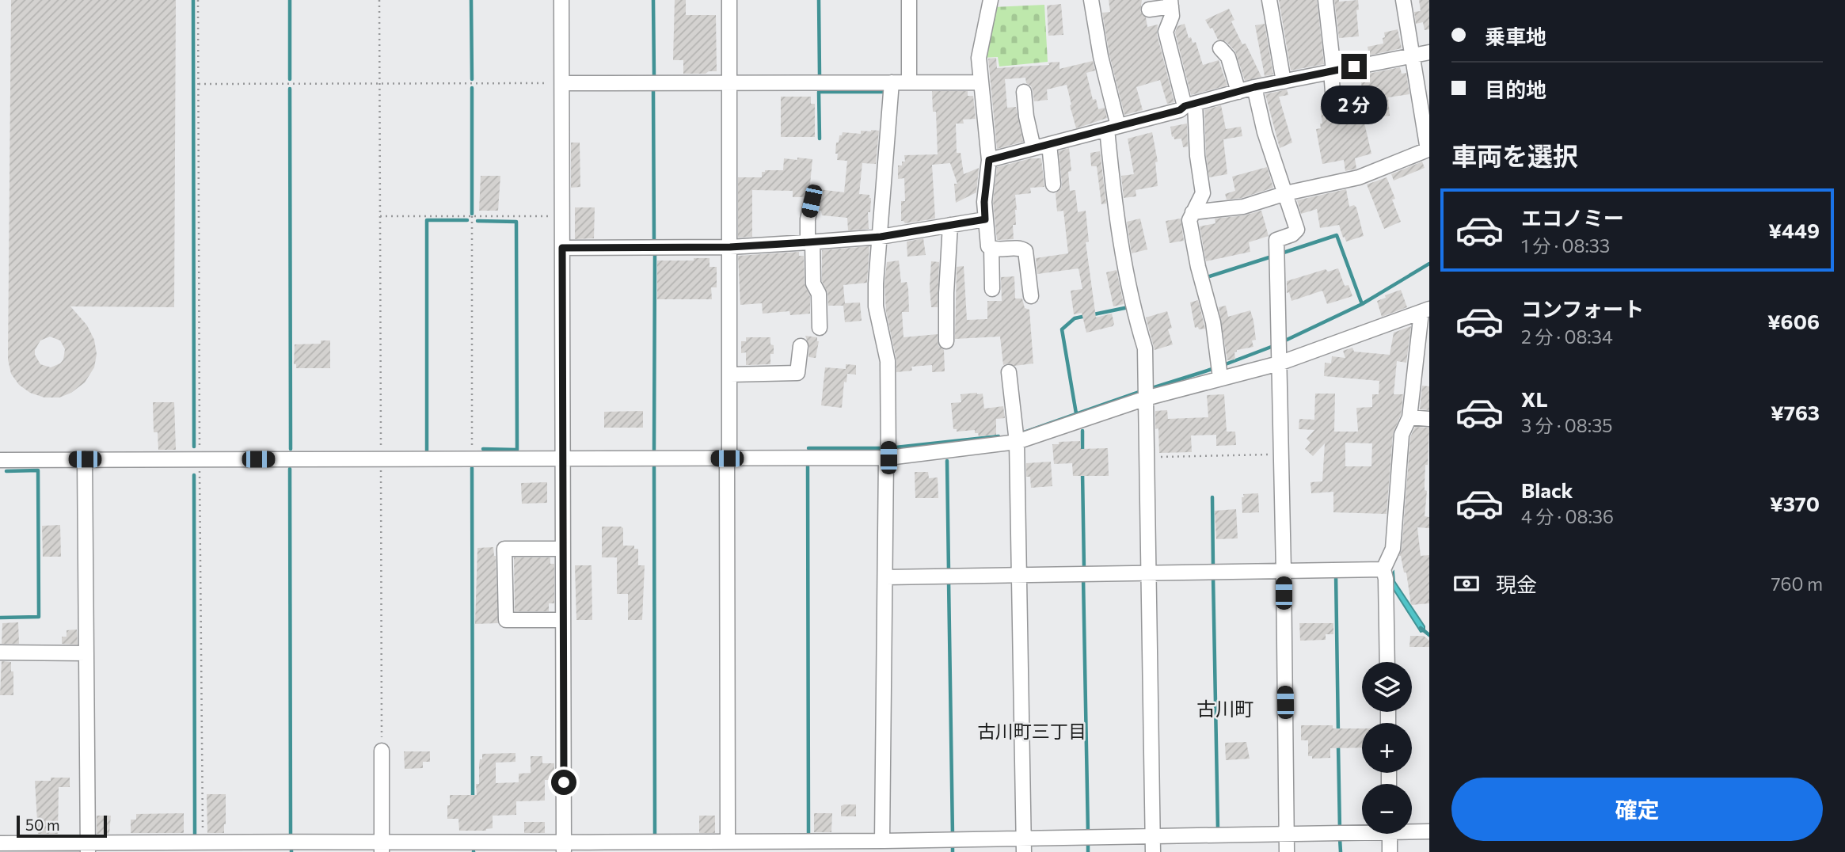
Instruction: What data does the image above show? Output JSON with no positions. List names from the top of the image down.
{
  "districts": ["古川町", "古川町三丁目"],
  "scale_bar": "50 m",
  "page": {
    "banner": ["乗車地", "目的地"],
    "bubble": "2 分",
    "heading": "車両を選択",
    "list": [
      {
        "name": "エコノミー",
        "note": "1 分 · 08:33",
        "value": "¥449"
      },
      {
        "name": "コンフォート",
        "note": "2 分 · 08:34",
        "value": "¥606"
      },
      {
        "name": "XL",
        "note": "3 分 · 08:35",
        "value": "¥763"
      },
      {
        "name": "Black",
        "note": "4 分 · 08:36",
        "value": "¥370"
      }
    ],
    "pay": ["現金", "760 m"],
    "map_buttons": ["+", "−"],
    "buttons": "確定",
    "scale": "50 m"
  }
}
